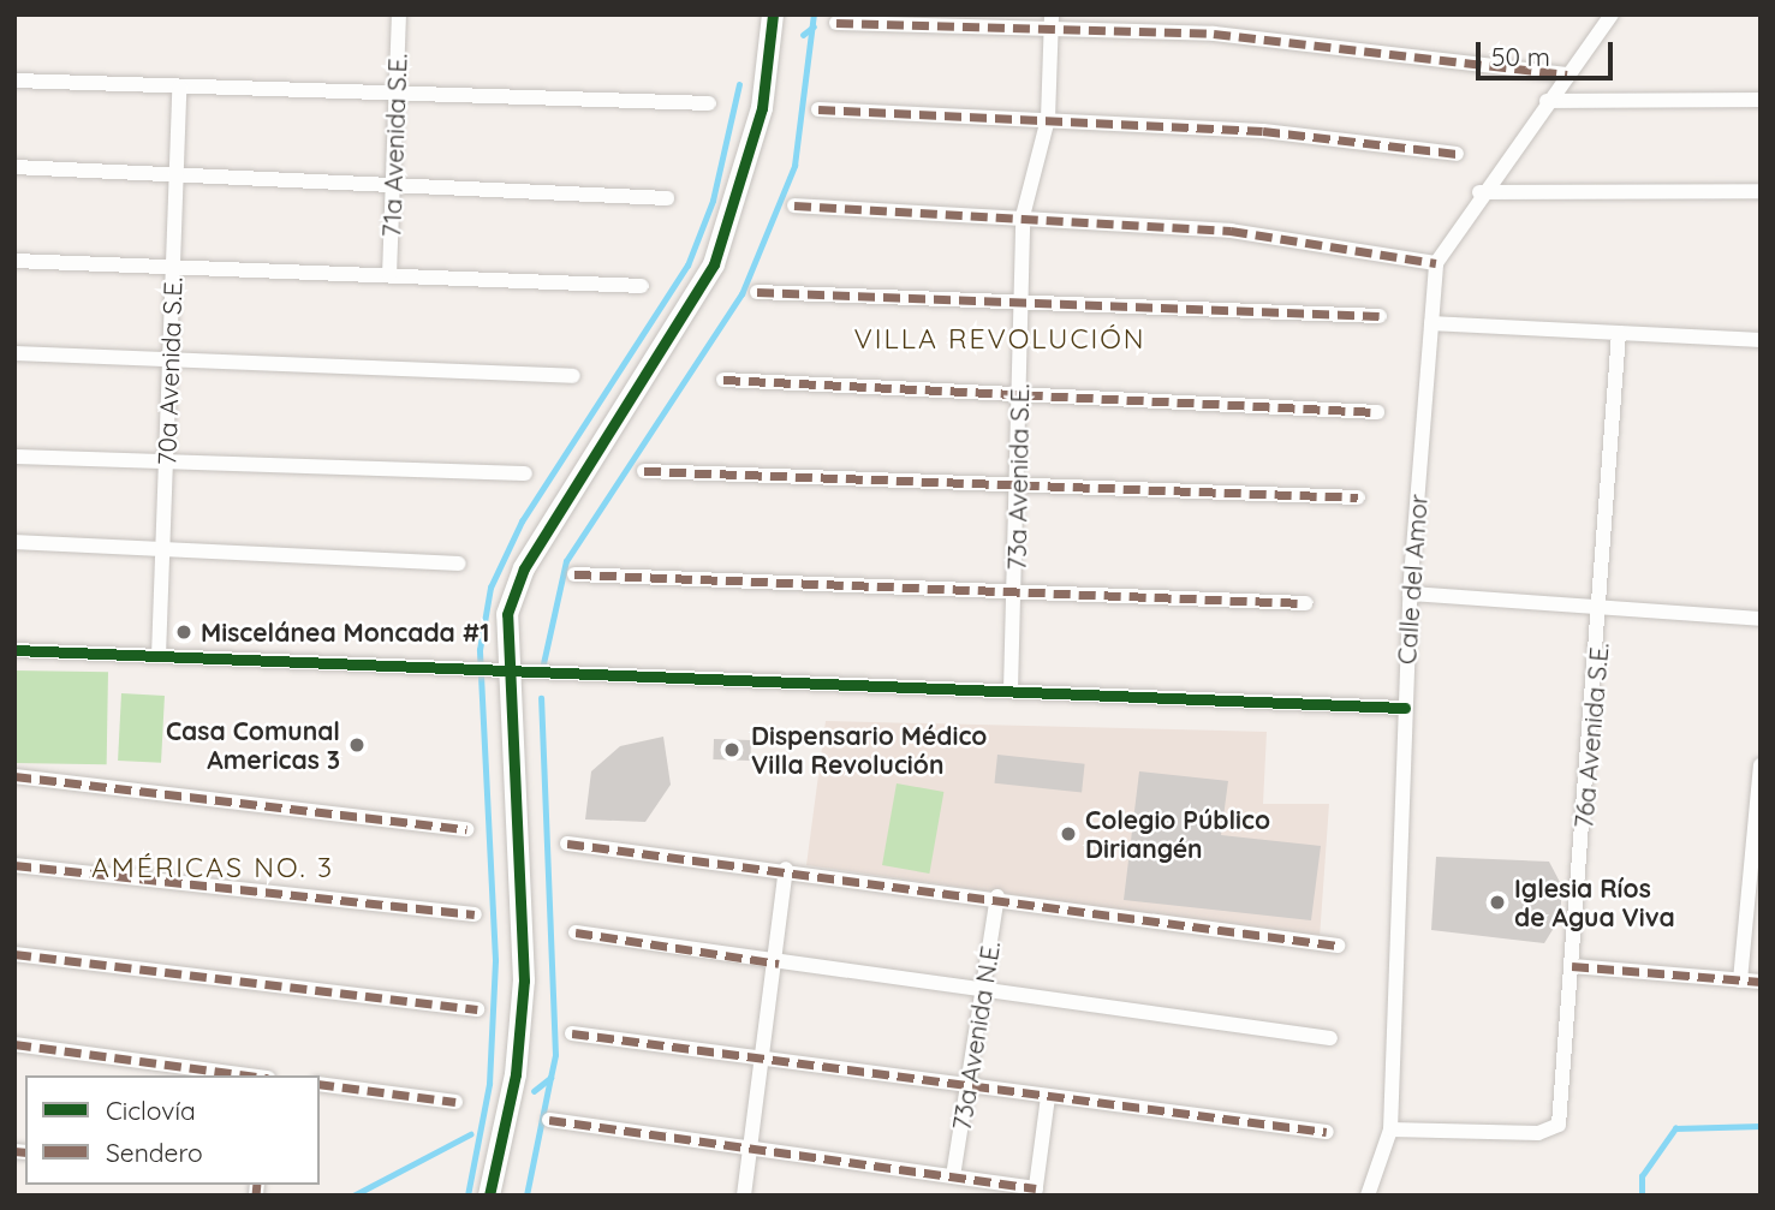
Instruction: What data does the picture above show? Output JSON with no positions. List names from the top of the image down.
{
  "streets": {
    "street": [
      "71a Avenida S.E.",
      "70a Avenida S.E.",
      "73a Avenida S.E.",
      "Calle del Amor",
      "76a Avenida S.E.",
      "73a Avenida N.E."
    ]
  },
  "crossings": [
    ["Calle del Amor", "76a Avenida S.E."]
  ],
  "districts": ["VILLA REVOLUCIÓN", "AMÉRICAS NO. 3"],
  "places": [
    "Miscelánea Moncada #1",
    "Casa Comunal Americas 3",
    "Dispensario Médico Villa Revolución",
    "Colegio Público Diriangén",
    "Iglesia Ríos de Agua Viva"
  ],
  "legend": ["Ciclovía", "Sendero"],
  "scale_bar": "50 m"
}
